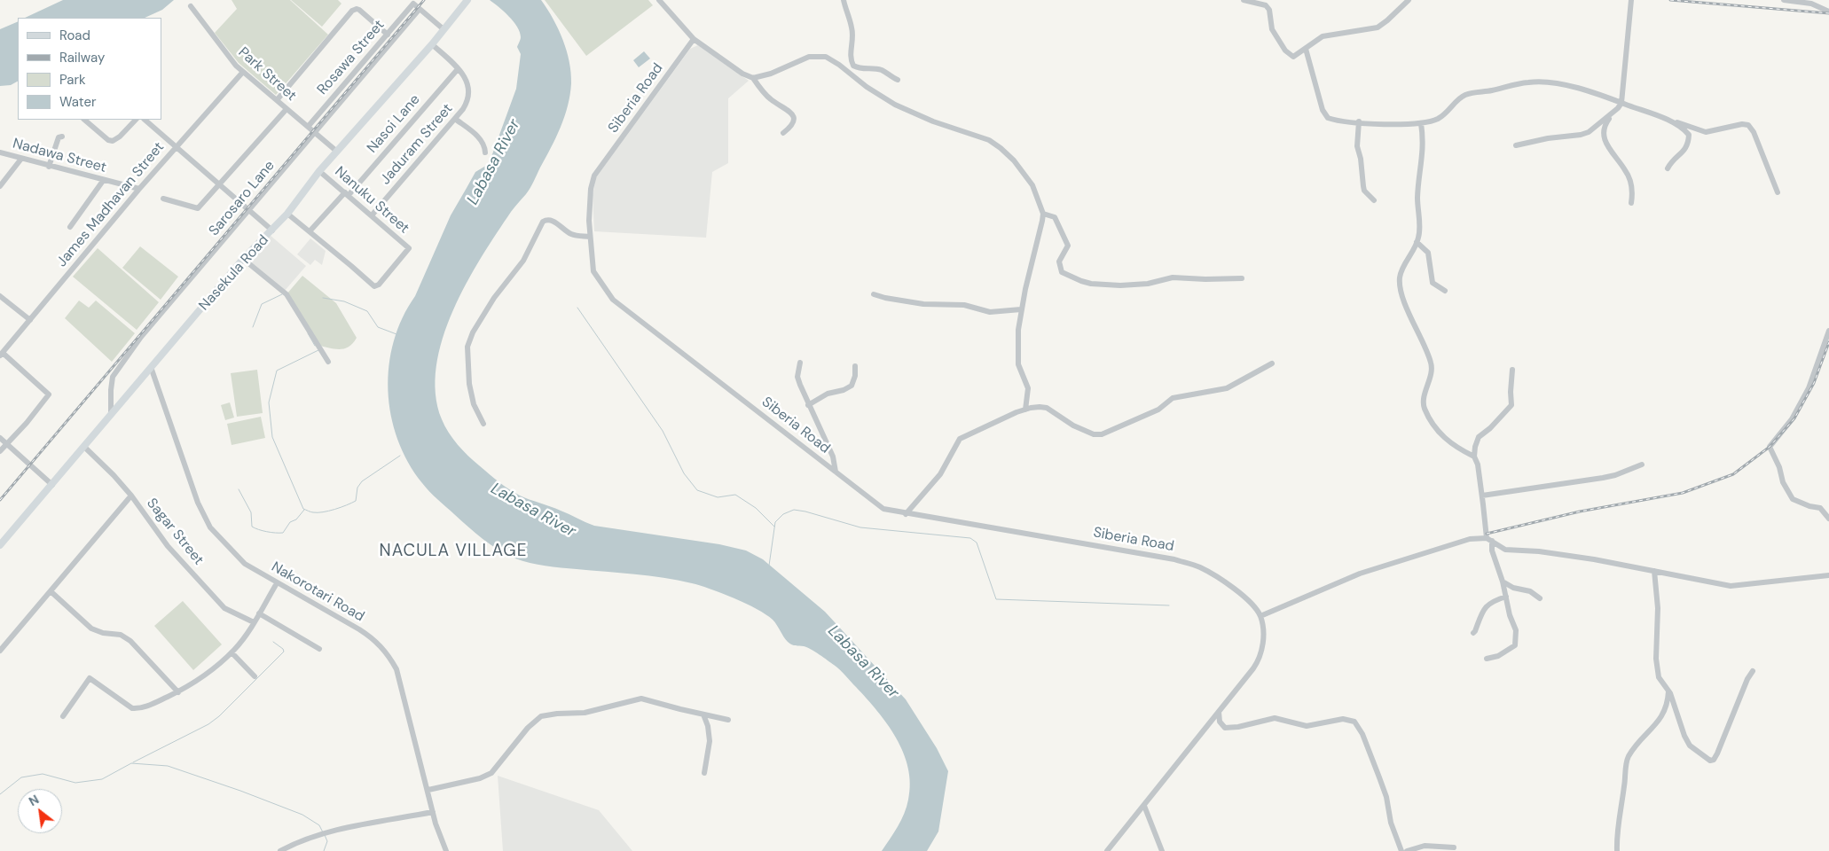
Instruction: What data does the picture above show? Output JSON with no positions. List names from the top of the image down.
{
  "streets": {
    "main road": ["Nasekula Road"],
    "street": [
      "Rosawa Street",
      "Park Street",
      "Siberia Road",
      "Nasoi Lane",
      "Jaduram Street",
      "Nadawa Street",
      "Sarosaro Lane",
      "Nanuku Street",
      "James Madhavan Street",
      "Sagar Street",
      "Nakorotari Road"
    ]
  },
  "crossings": [
    ["Rosawa Street", "Park Street"],
    ["Rosawa Street", "Sarosaro Lane"],
    ["Park Street", "Sarosaro Lane"],
    ["Park Street", "James Madhavan Street"],
    ["Park Street", "Nasekula Road"],
    ["Nasoi Lane", "Jaduram Street"],
    ["Nasoi Lane", "Nanuku Street"],
    ["Jaduram Street", "Nanuku Street"],
    ["Jaduram Street", "Nasekula Road"],
    ["Nadawa Street", "James Madhavan Street"],
    ["Sarosaro Lane", "Nasekula Road"],
    ["Nanuku Street", "Nasekula Road"],
    ["Nasekula Road", "Sagar Street"],
    ["Nasekula Road", "Nakorotari Road"]
  ],
  "districts": ["NACULA VILLAGE"],
  "water": ["Labasa River"],
  "legend": [
    "Road",
    "Railway",
    "Park",
    "Water"
  ],
  "north": "top left"
}
